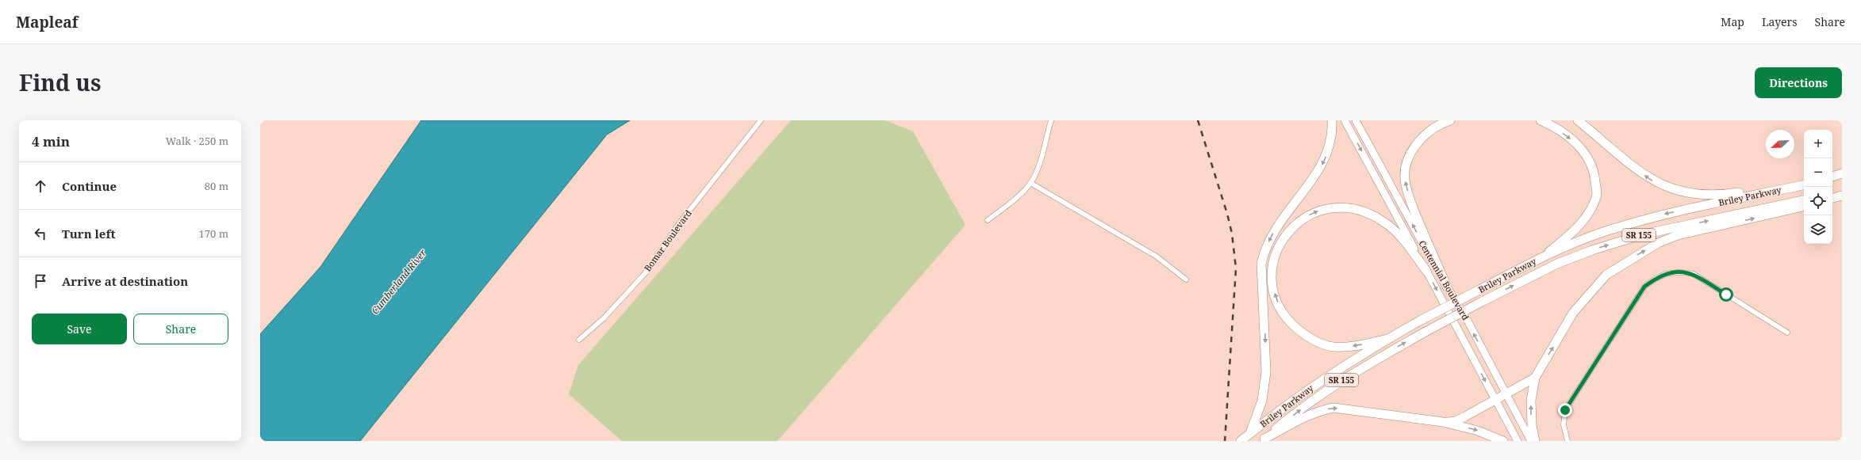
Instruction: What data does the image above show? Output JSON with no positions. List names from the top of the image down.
{
  "streets": {
    "highway": ["Briley Parkway", "SR 155"],
    "main road": ["Centennial Boulevard"],
    "street": ["Bomar Boulevard"]
  },
  "water": ["Cumberland River"],
  "north": "bottom left",
  "page": {
    "header": "Mapleaf",
    "nav": ["Map", "Layers", "Share"],
    "title": "Find us",
    "buttons": [
      "Directions",
      ["Save", "Share"]
    ],
    "heading": ["4 min", "Walk · 250 m"],
    "map_buttons": ["+", "−"],
    "list": [
      ["Continue", "80 m"],
      ["Turn left", "170 m"],
      "Arrive at destination"
    ]
  }
}
